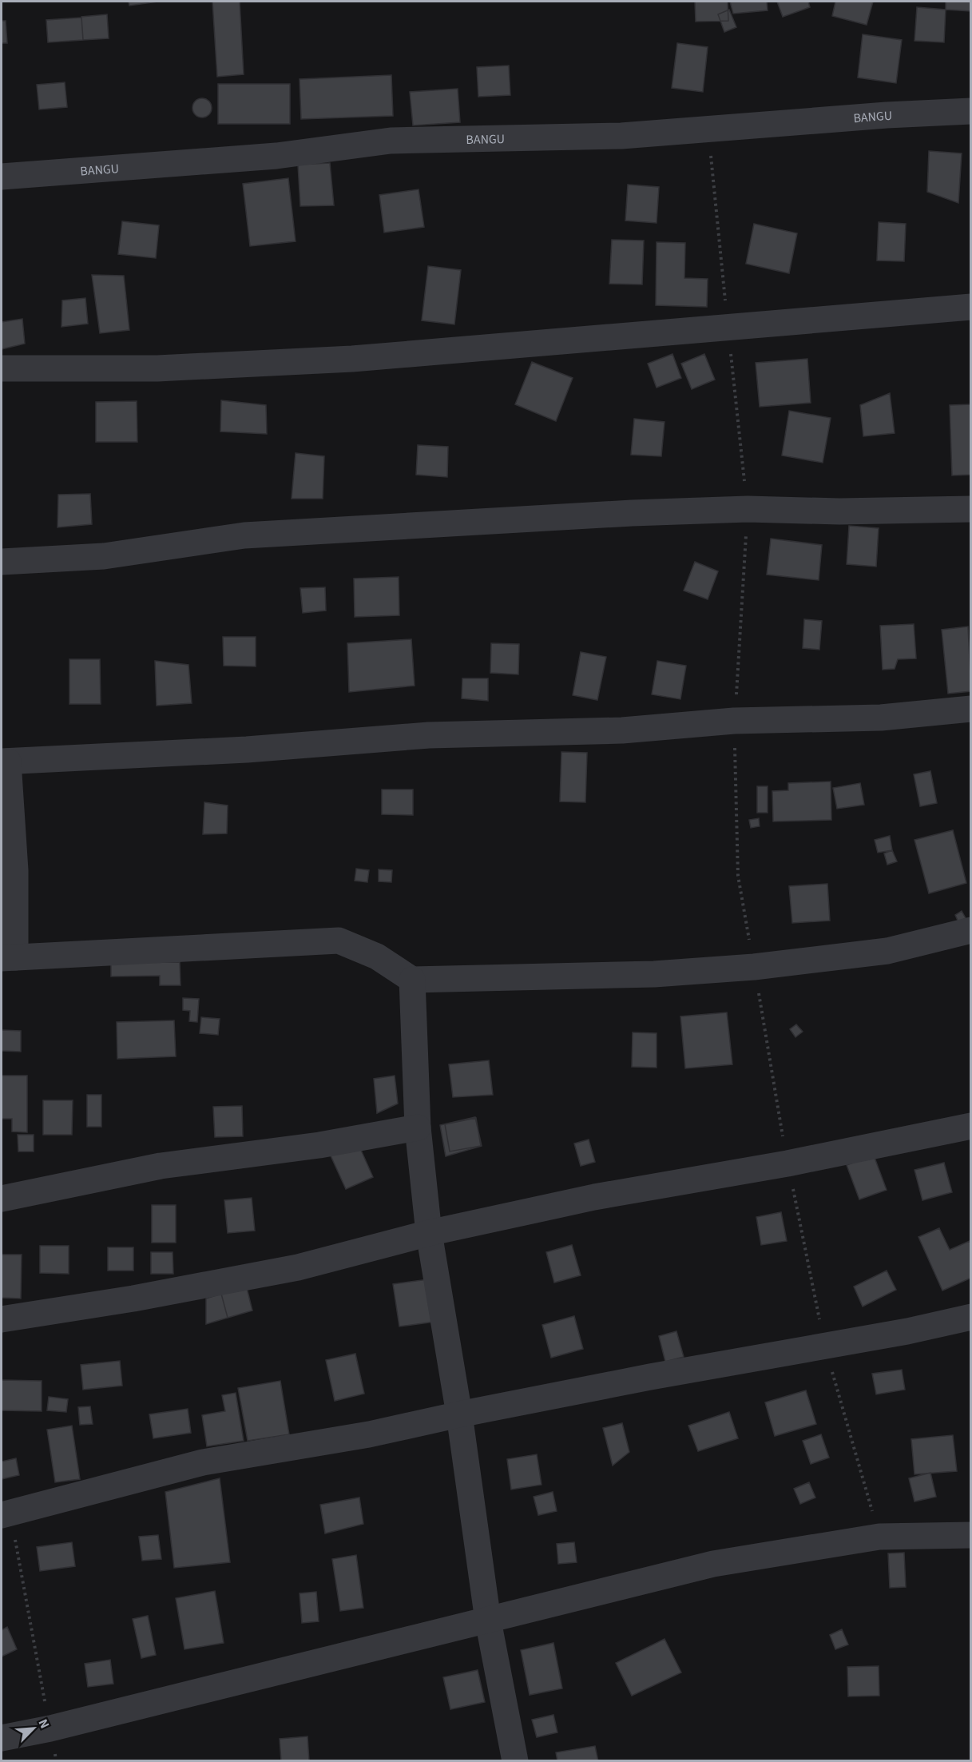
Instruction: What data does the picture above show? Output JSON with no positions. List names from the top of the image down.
{
  "streets": {
    "street": ["BANGU"]
  },
  "north": "top right"
}
